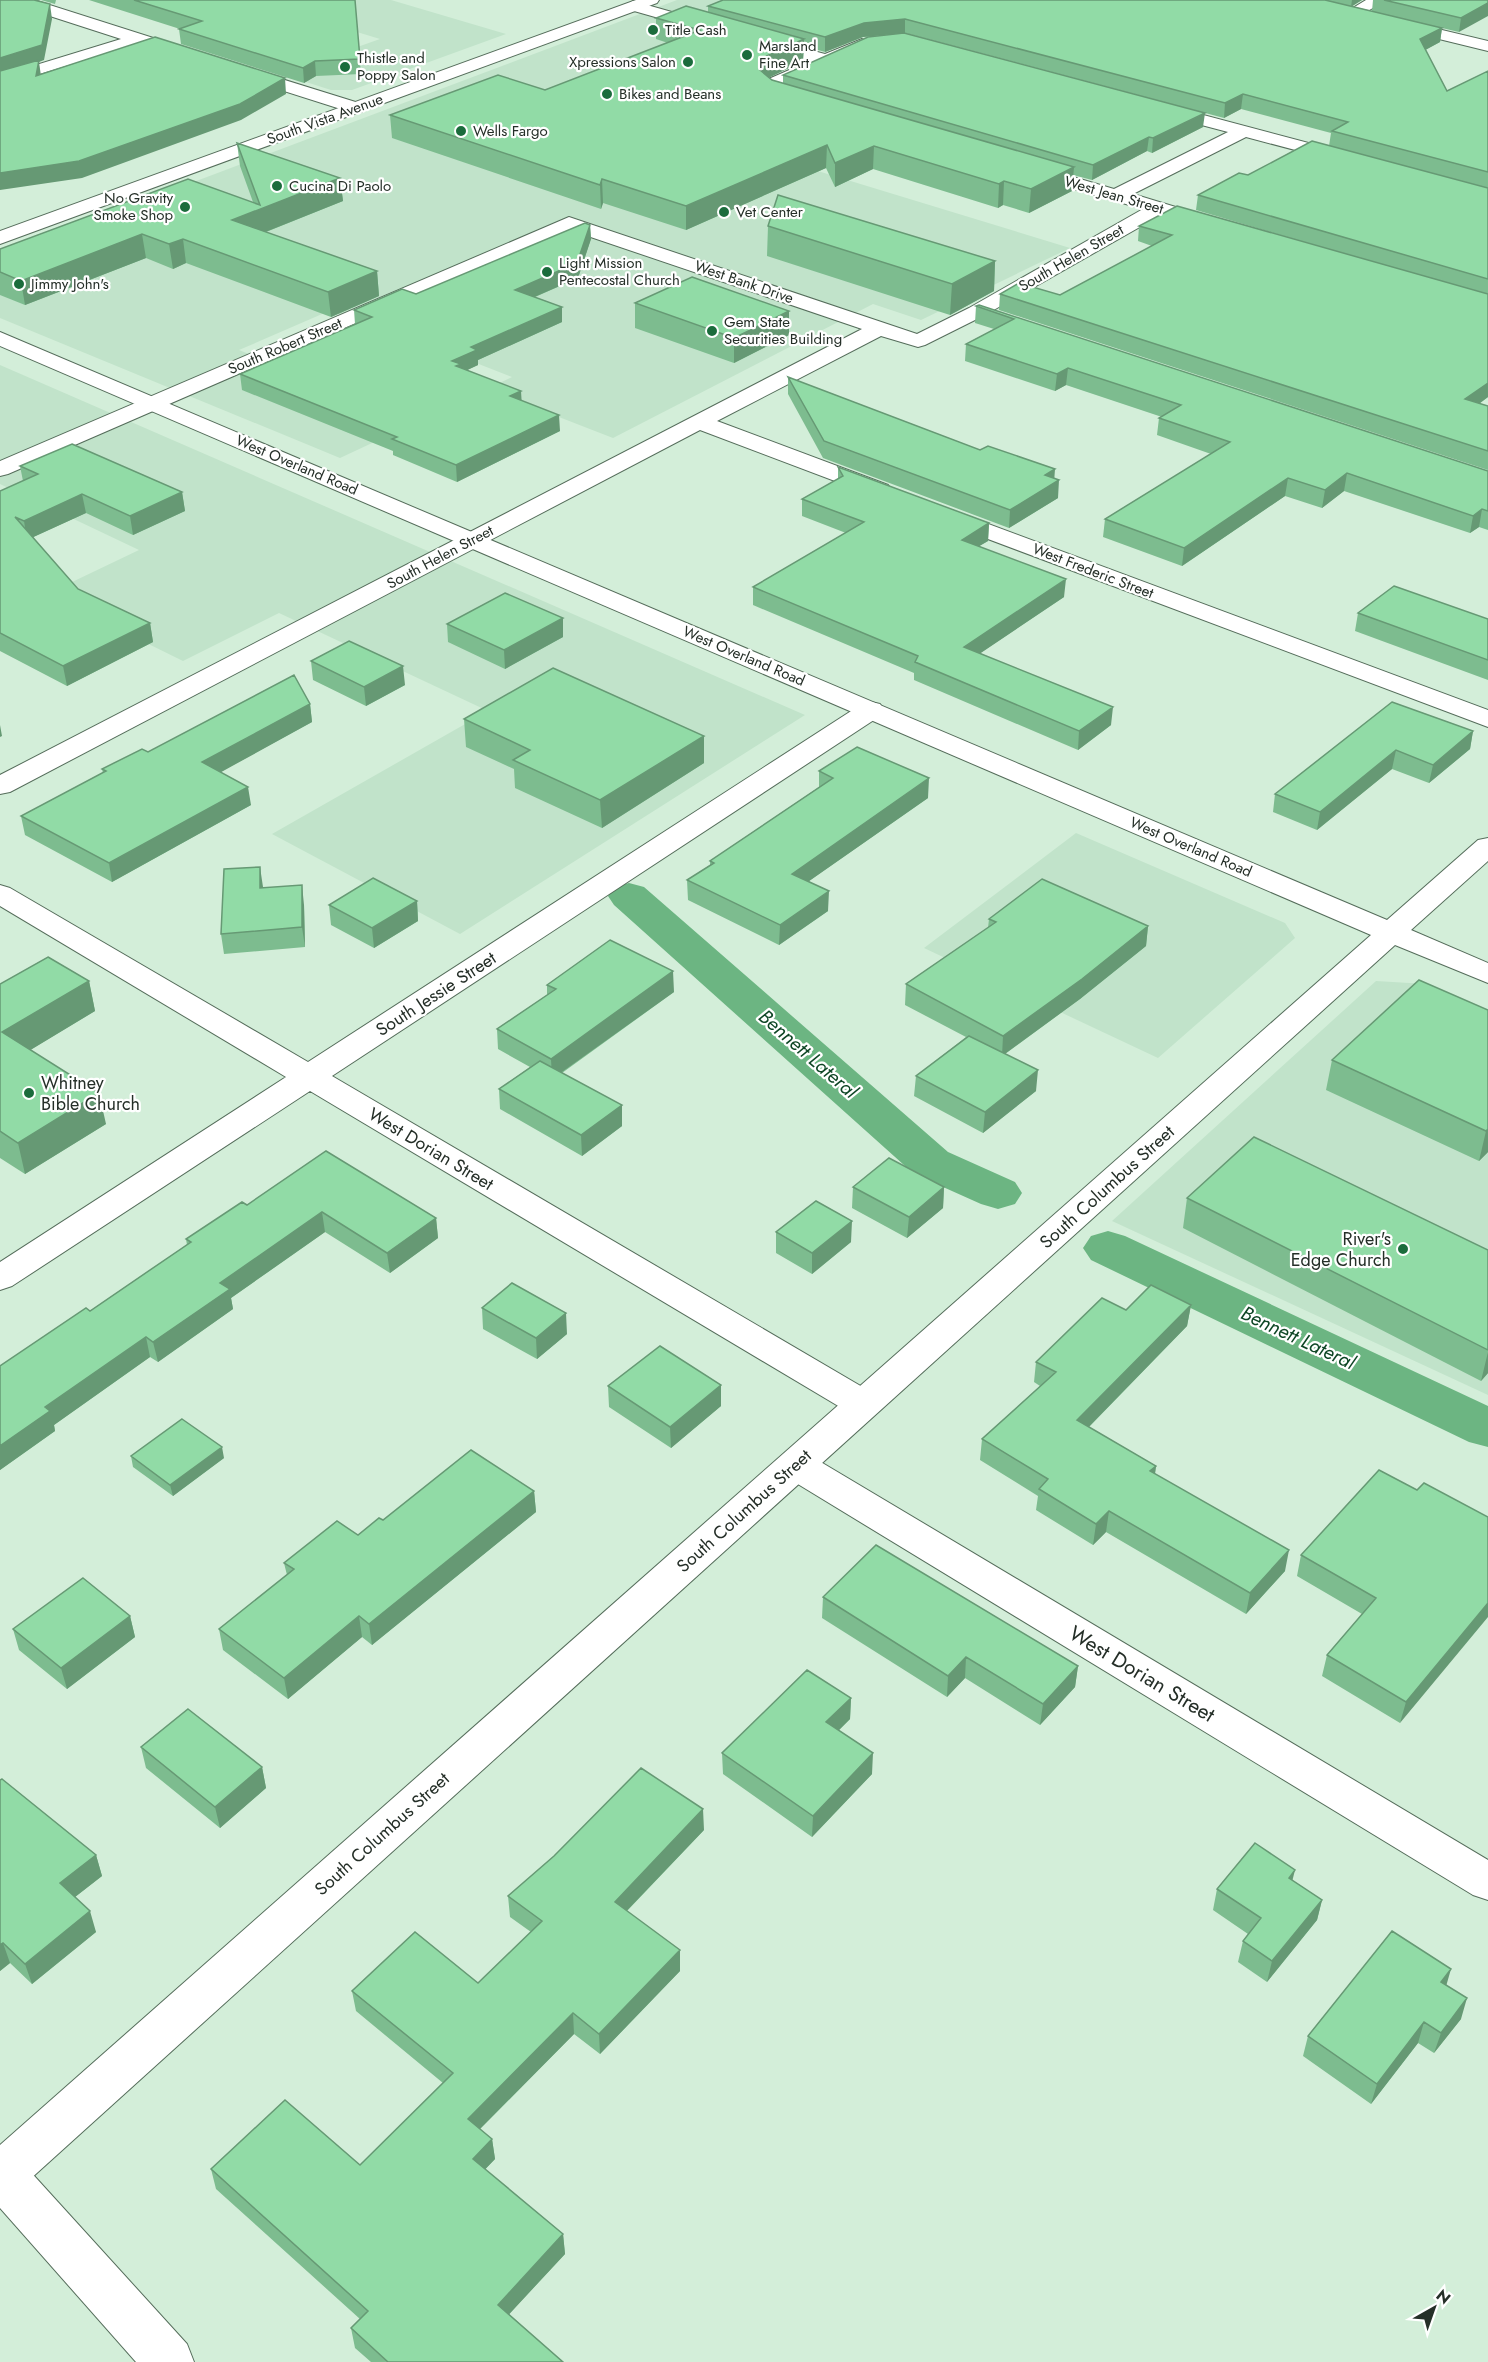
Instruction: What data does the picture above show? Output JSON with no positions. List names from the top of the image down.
{
  "streets": {
    "street": [
      "South Vista Avenue",
      "West Jean Street",
      "South Helen Street",
      "West Bank Drive",
      "South Robert Street",
      "West Overland Road",
      "West Frederic Street",
      "South Jessie Street",
      "West Dorian Street",
      "South Columbus Street"
    ]
  },
  "crossings": [
    ["West Jean Street", "South Helen Street"],
    ["South Helen Street", "West Bank Drive"],
    ["South Helen Street", "West Overland Road"],
    ["South Helen Street", "West Frederic Street"],
    ["West Bank Drive", "South Robert Street"],
    ["South Robert Street", "West Overland Road"],
    ["West Overland Road", "South Jessie Street"],
    ["West Overland Road", "South Columbus Street"],
    ["South Jessie Street", "West Dorian Street"],
    ["West Dorian Street", "South Columbus Street"]
  ],
  "water": ["Bennett Lateral"],
  "places": [
    "Title Cash",
    "Marsland Fine Art",
    "Xpressions Salon",
    "Thistle and Poppy Salon",
    "Bikes and Beans",
    "Wells Fargo",
    "Cucina Di Paolo",
    "No Gravity Smoke Shop",
    "Vet Center",
    "Light Mission Pentecostal Church",
    "Jimmy John's",
    "Gem State Securities Building",
    "Whitney Bible Church",
    "River's Edge Church"
  ],
  "north": "top right"
}
